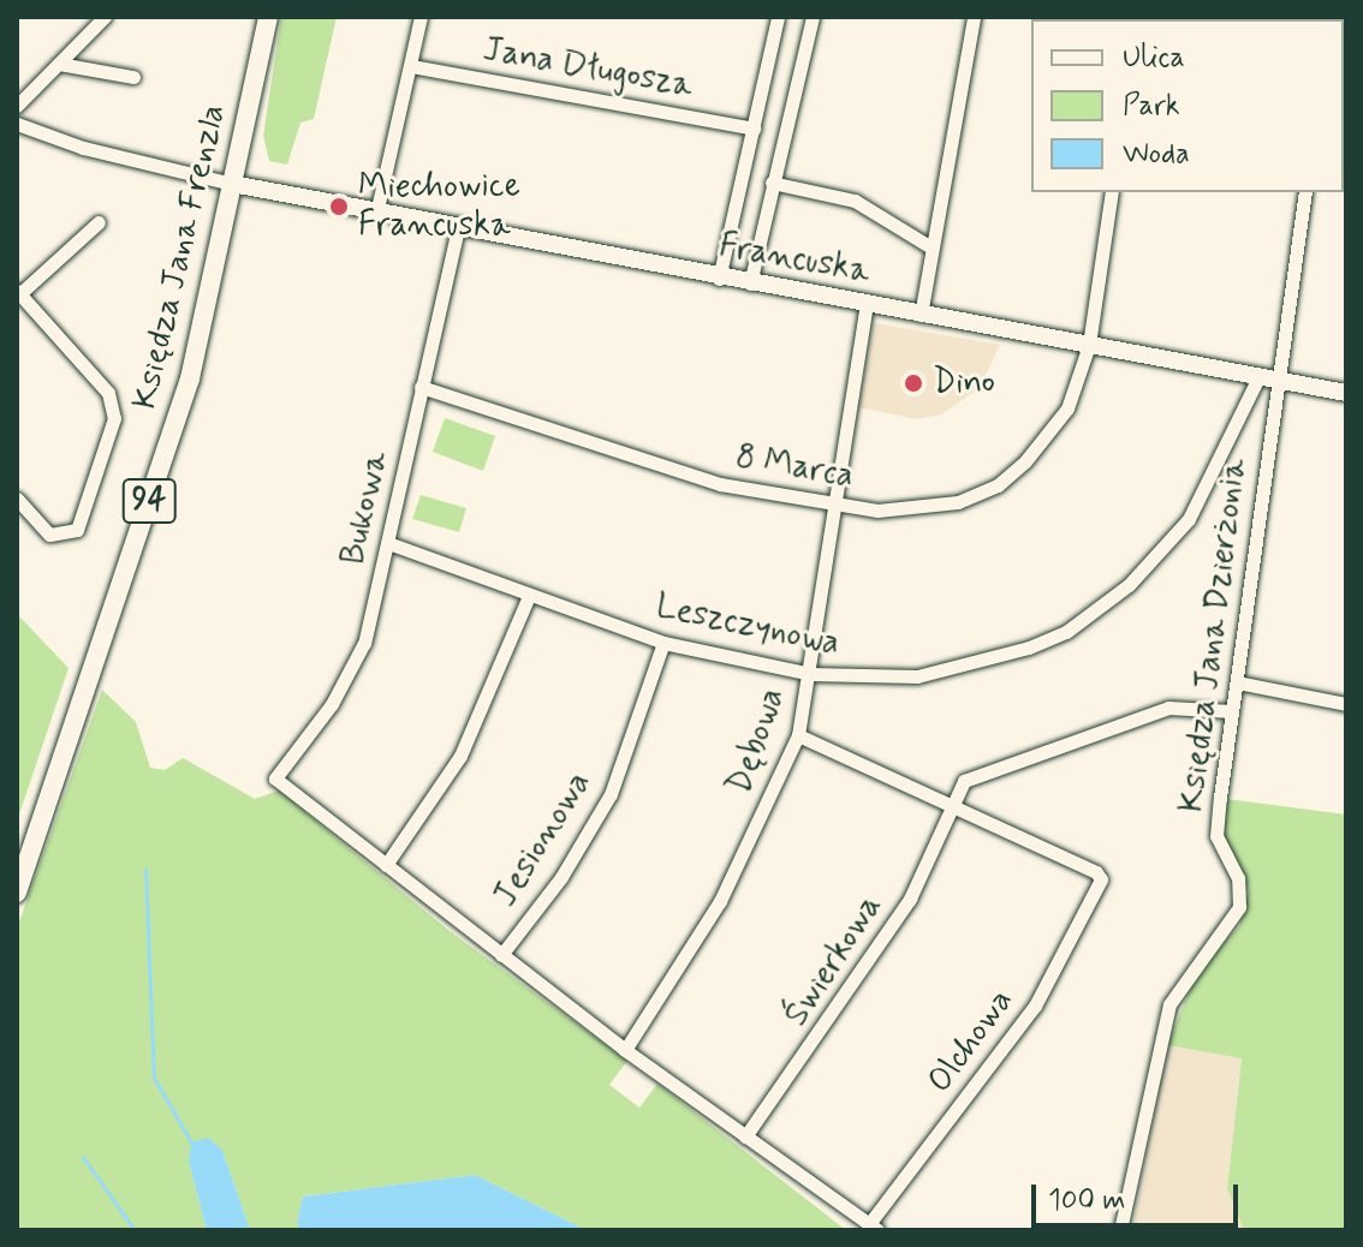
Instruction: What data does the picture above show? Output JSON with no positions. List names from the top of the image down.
{
  "streets": {
    "main road": ["Księdza Jana Frenzla", "94"],
    "street": [
      "Jana Długosza",
      "Francuska",
      "8 Marca",
      "Bukowa",
      "Leszczynowa",
      "Księdza Jana Dzierżonia",
      "Dębowa",
      "Jesionowa",
      "Świerkowa",
      "Olchowa"
    ]
  },
  "crossings": [
    ["Księdza Jana Frenzla", "Francuska"],
    ["Francuska", "8 Marca"],
    ["Francuska", "Bukowa"],
    ["Francuska", "Leszczynowa"],
    ["Francuska", "Księdza Jana Dzierżonia"],
    ["Francuska", "Dębowa"],
    ["8 Marca", "Bukowa"],
    ["8 Marca", "Dębowa"],
    ["Bukowa", "Leszczynowa"],
    ["Leszczynowa", "Księdza Jana Dzierżonia"],
    ["Leszczynowa", "Dębowa"],
    ["Leszczynowa", "Jesionowa"],
    ["Księdza Jana Dzierżonia", "Świerkowa"],
    ["Świerkowa", "Olchowa"]
  ],
  "places": ["Miechowice Francuska", "Dino"],
  "legend": ["Ulica", "Park", "Woda"],
  "scale_bar": "100 m"
}
